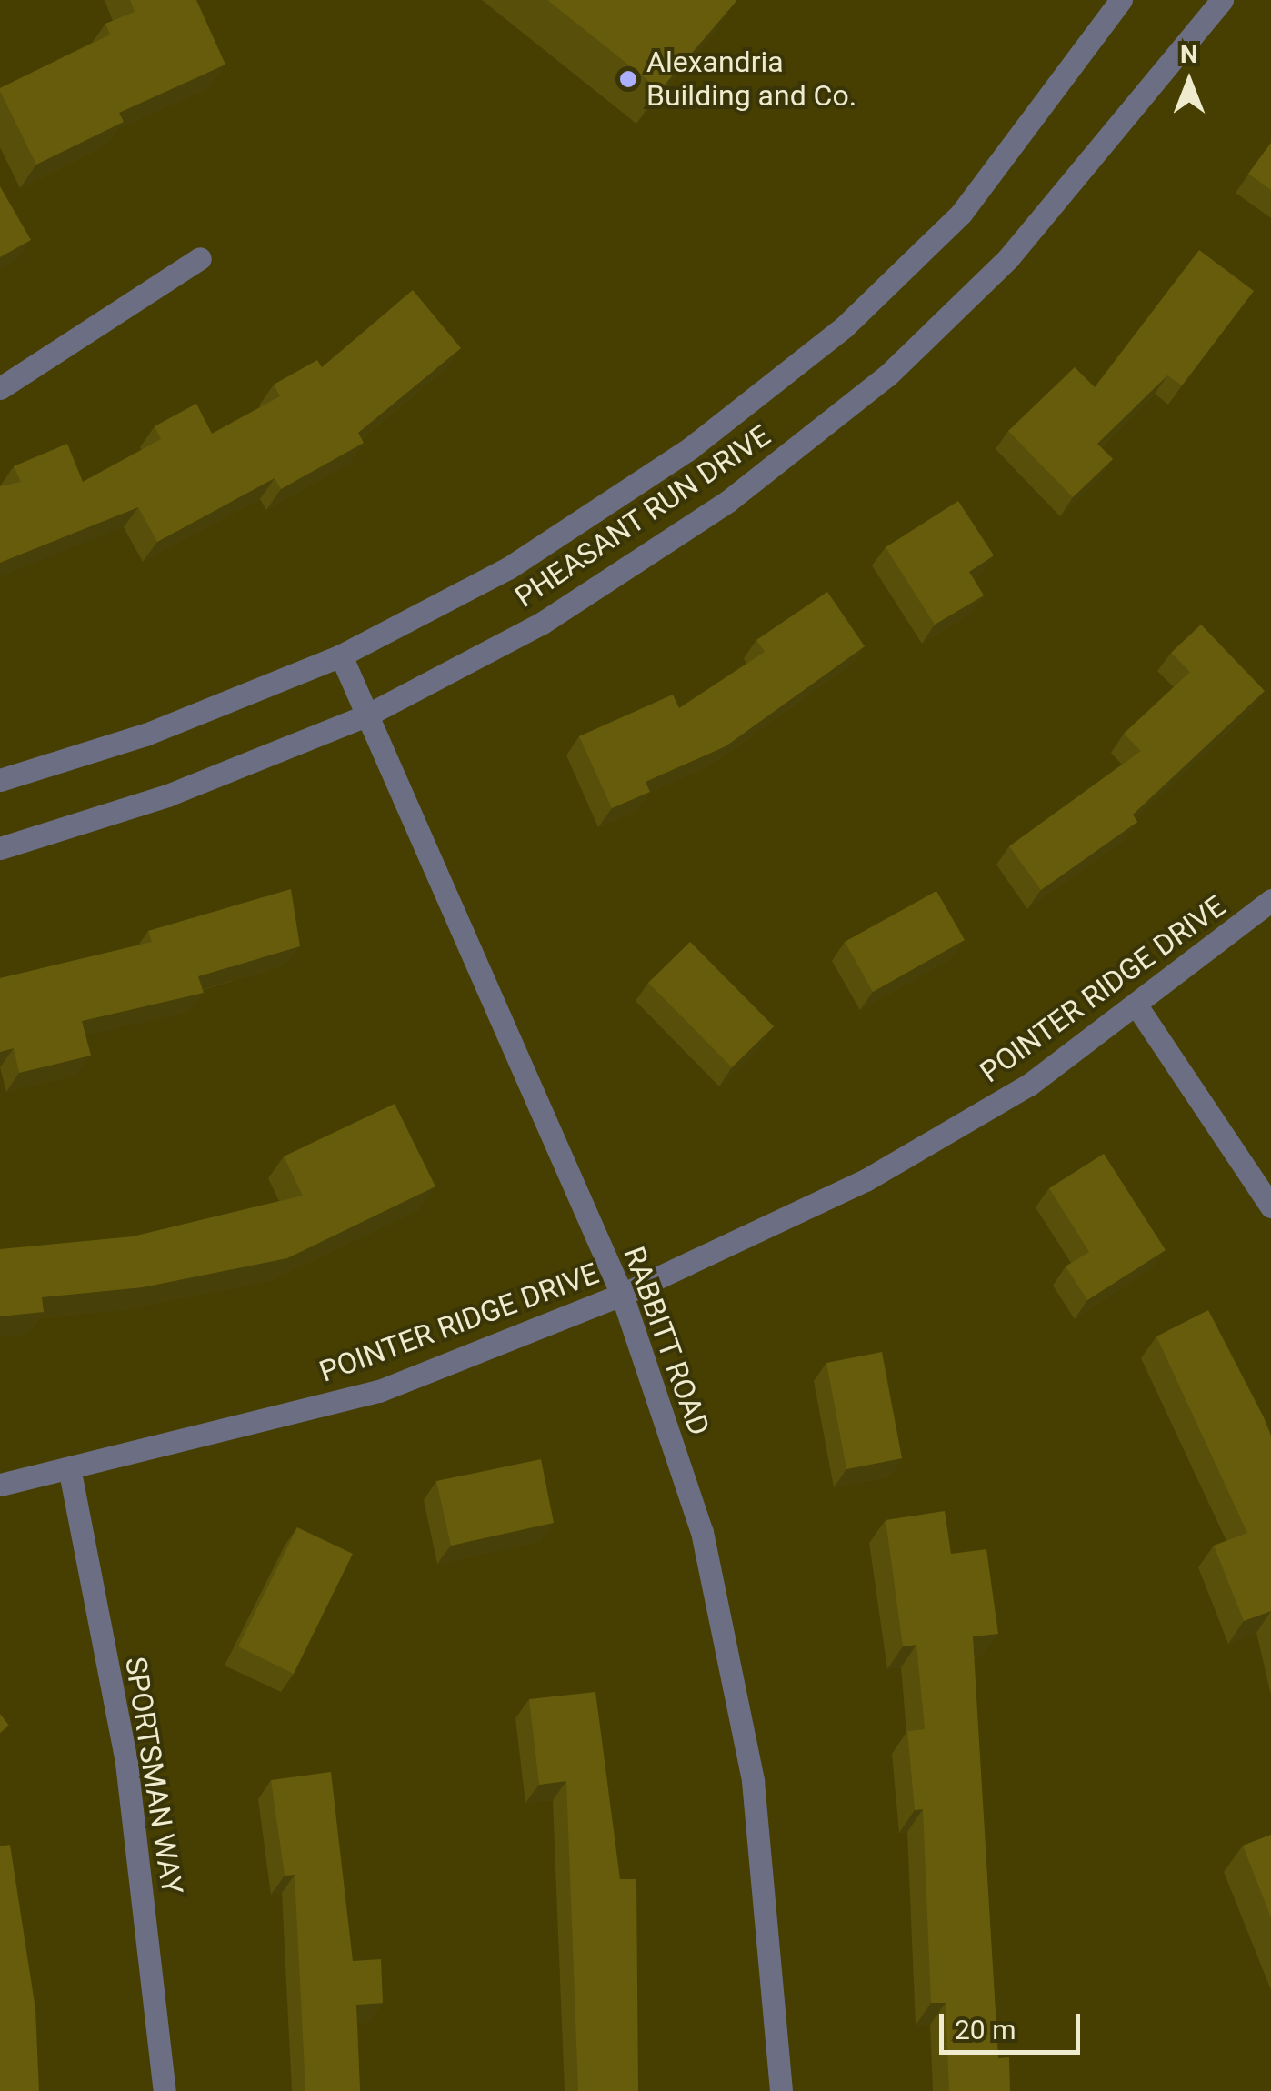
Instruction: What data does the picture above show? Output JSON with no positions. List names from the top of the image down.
{
  "streets": {
    "street": [
      "PHEASANT RUN DRIVE",
      "POINTER RIDGE DRIVE",
      "RABBITT ROAD",
      "SPORTSMAN WAY"
    ]
  },
  "crossings": [
    ["PHEASANT RUN DRIVE", "RABBITT ROAD"],
    ["POINTER RIDGE DRIVE", "RABBITT ROAD"],
    ["POINTER RIDGE DRIVE", "SPORTSMAN WAY"]
  ],
  "places": ["Alexandria Building and Co."],
  "scale_bar": "20 m",
  "north": "top"
}
